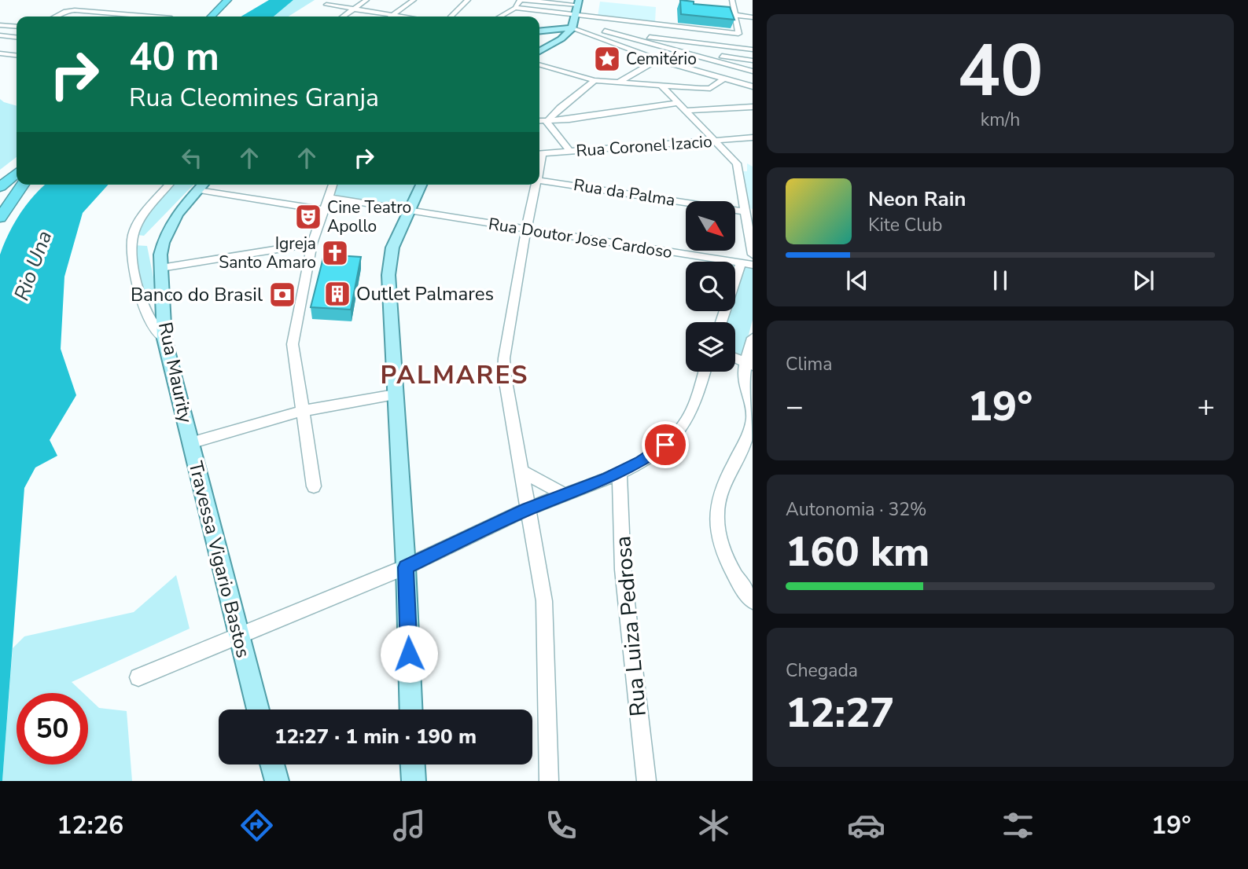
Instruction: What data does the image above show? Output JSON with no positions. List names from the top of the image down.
{
  "streets": {
    "main road": ["Rua Maurity", "Travessa Vigario Bastos"],
    "street": [
      "Rua Coronel Izacio",
      "Rua da Palma",
      "Rua Doutor Jose Cardoso",
      "Rua Luiza Pedrosa"
    ]
  },
  "crossings": [
    ["Rua Maurity", "Travessa Vigario Bastos"]
  ],
  "districts": ["PALMARES"],
  "water": ["Rio Una"],
  "places": {
    "place": ["Cemitério"],
    "theatre": ["Cine Teatro Apollo"],
    "church": ["Igreja Santo Amaro"],
    "building": ["Outlet Palmares"],
    "bank": ["Banco do Brasil"]
  },
  "north": "bottom right",
  "page": {
    "tile": [
      ["40", "km/h"],
      "Clima",
      ["Autonomia · 32%", "160 km"],
      ["Chegada", "12:27"]
    ],
    "turn": ["40 m", "Rua Cleomines Granja"],
    "song": ["Neon Rain", "Kite Club"],
    "heat": ["−", "19°", "+"],
    "limit": "50",
    "trip": "12:27 · 1 min · 190 m",
    "tabs": ["12:26", "19°"]
  }
}
